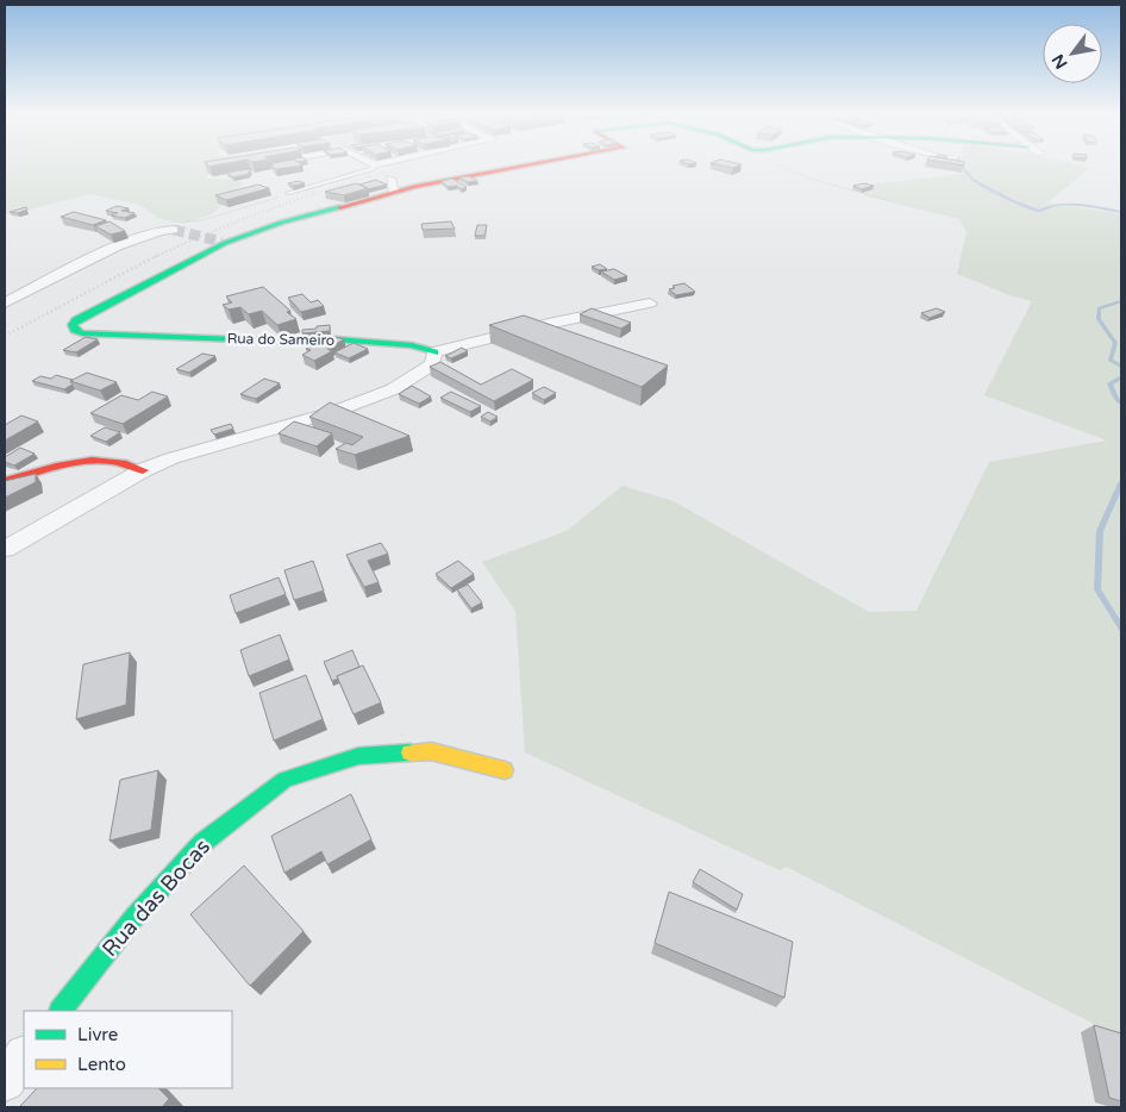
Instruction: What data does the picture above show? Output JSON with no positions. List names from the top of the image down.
{
  "streets": {
    "street": ["Rua do Sameiro", "Rua das Bocas"]
  },
  "legend": ["Livre", "Lento"],
  "north": "bottom left"
}
